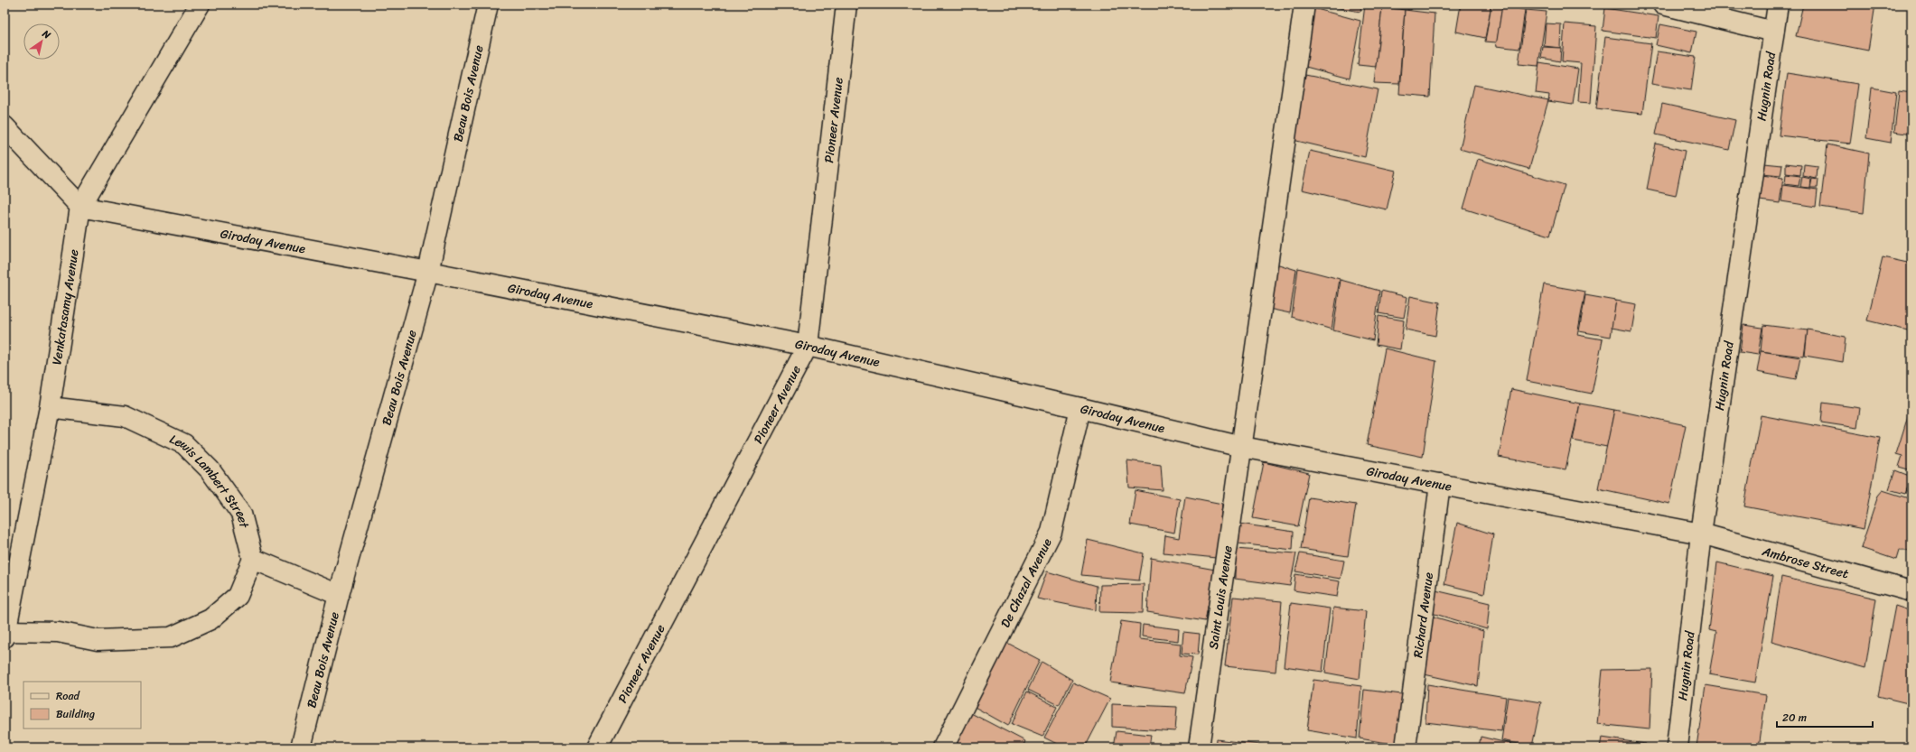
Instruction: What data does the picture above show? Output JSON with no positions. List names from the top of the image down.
{
  "streets": {
    "street": [
      "Hugnin Road",
      "Beau Bois Avenue",
      "Pioneer Avenue",
      "Giroday Avenue",
      "Venkatasamy Avenue",
      "Lewis Lambert Street",
      "Ambrose Street",
      "De Chazal Avenue",
      "Saint Louis Avenue",
      "Richard Avenue"
    ]
  },
  "crossings": [
    ["Hugnin Road", "Giroday Avenue"],
    ["Hugnin Road", "Ambrose Street"],
    ["Beau Bois Avenue", "Giroday Avenue"],
    ["Pioneer Avenue", "Giroday Avenue"],
    ["Giroday Avenue", "Venkatasamy Avenue"],
    ["Giroday Avenue", "Ambrose Street"],
    ["Giroday Avenue", "De Chazal Avenue"],
    ["Giroday Avenue", "Saint Louis Avenue"],
    ["Giroday Avenue", "Richard Avenue"],
    ["Venkatasamy Avenue", "Lewis Lambert Street"]
  ],
  "legend": ["Road", "Building"],
  "scale_bar": "20 m",
  "north": "top right"
}
